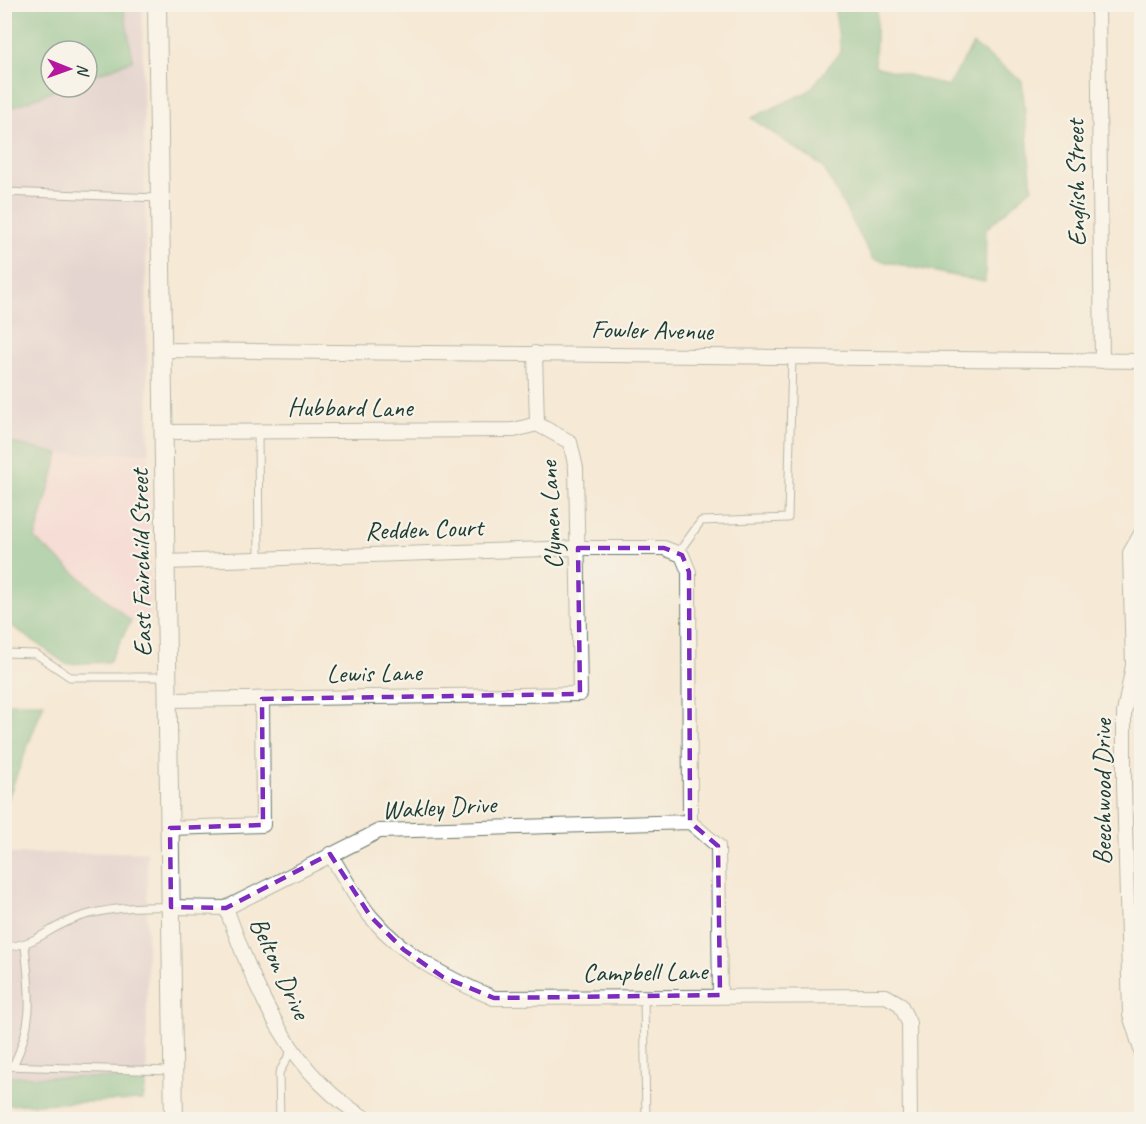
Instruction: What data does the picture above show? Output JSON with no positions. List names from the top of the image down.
{
  "streets": {
    "street": [
      "English Street",
      "Fowler Avenue",
      "Hubbard Lane",
      "Clymen Lane",
      "Redden Court",
      "East Fairchild Street",
      "Lewis Lane",
      "Beechwood Drive",
      "Wakley Drive",
      "Belton Drive",
      "Campbell Lane"
    ]
  },
  "crossings": [
    ["English Street", "Fowler Avenue"],
    ["Fowler Avenue", "Clymen Lane"],
    ["Fowler Avenue", "East Fairchild Street"],
    ["Hubbard Lane", "Clymen Lane"],
    ["Hubbard Lane", "East Fairchild Street"],
    ["Clymen Lane", "Redden Court"],
    ["Clymen Lane", "Lewis Lane"],
    ["Redden Court", "East Fairchild Street"],
    ["East Fairchild Street", "Lewis Lane"],
    ["East Fairchild Street", "Wakley Drive"],
    ["Wakley Drive", "Belton Drive"],
    ["Wakley Drive", "Campbell Lane"]
  ],
  "north": "right"
}
